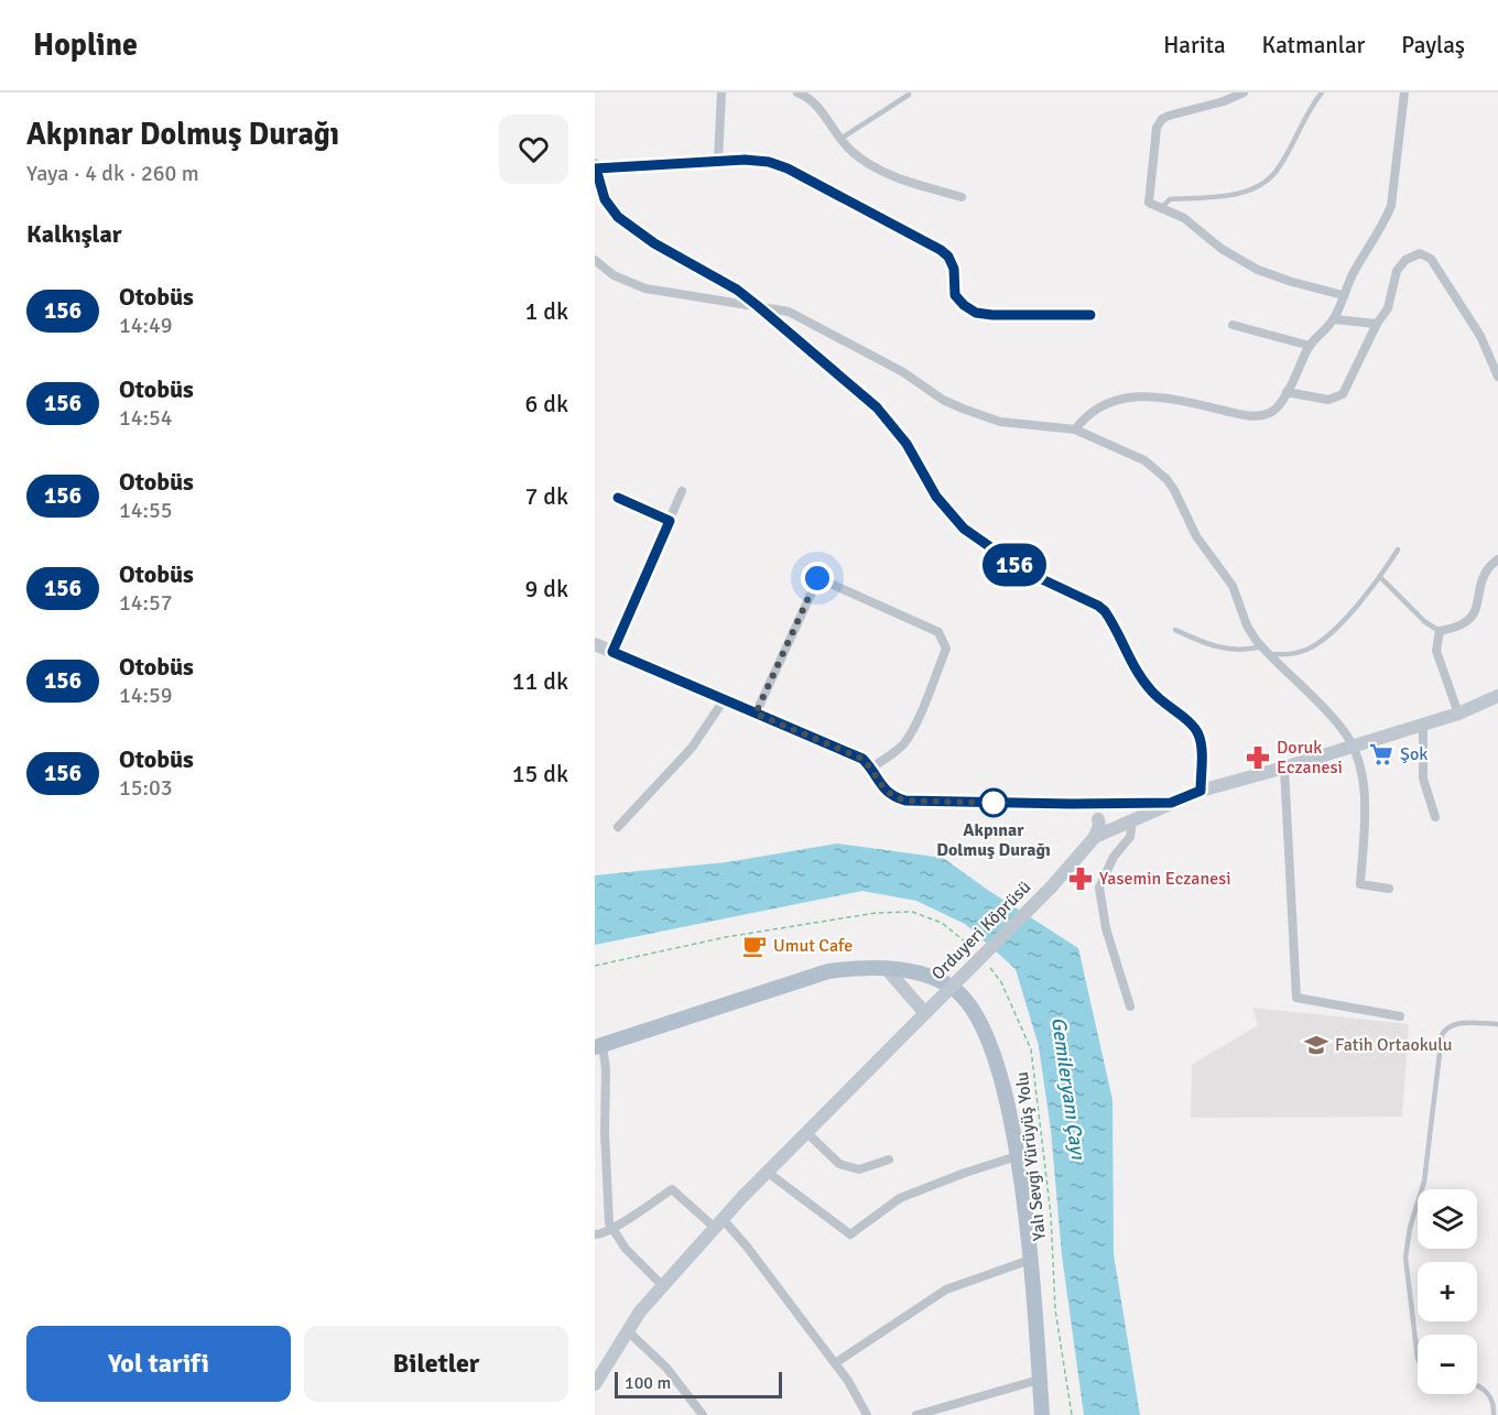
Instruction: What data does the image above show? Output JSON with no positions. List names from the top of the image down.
{
  "streets": {
    "street": ["Orduyeri Köprüsü"],
    "path": ["Yalı Sevgi Yürüyüş Yolu"]
  },
  "water": ["Gemileryanı Çayı"],
  "places": {
    "supermarket": ["Şok"],
    "pharmacy": ["Doruk Eczanesi", "Yasemin Eczanesi"],
    "other": ["Akpınar Dolmuş Durağı"],
    "cafe": ["Umut Cafe"],
    "school or university": ["Fatih Ortaokulu"]
  },
  "lines": ["bus line 156"],
  "scale_bar": "100 m",
  "page": {
    "header": "Hopline",
    "nav": ["Harita", "Katmanlar", "Paylaş"],
    "heading": [
      ["Akpınar Dolmuş Durağı", "Yaya · 4 dk · 260 m"],
      "Kalkışlar"
    ],
    "on_map": "156",
    "list": [
      {
        "mark": "156",
        "name": "Otobüs",
        "note": "14:49",
        "value": "1 dk"
      },
      {
        "mark": "156",
        "name": "Otobüs",
        "note": "14:54",
        "value": "6 dk"
      },
      {
        "mark": "156",
        "name": "Otobüs",
        "note": "14:55",
        "value": "7 dk"
      },
      {
        "mark": "156",
        "name": "Otobüs",
        "note": "14:57",
        "value": "9 dk"
      },
      {
        "mark": "156",
        "name": "Otobüs",
        "note": "14:59",
        "value": "11 dk"
      },
      {
        "mark": "156",
        "name": "Otobüs",
        "note": "15:03",
        "value": "15 dk"
      }
    ],
    "map_buttons": ["+", "−"],
    "buttons": ["Yol tarifi", "Biletler"],
    "scale": "100 m"
  }
}
